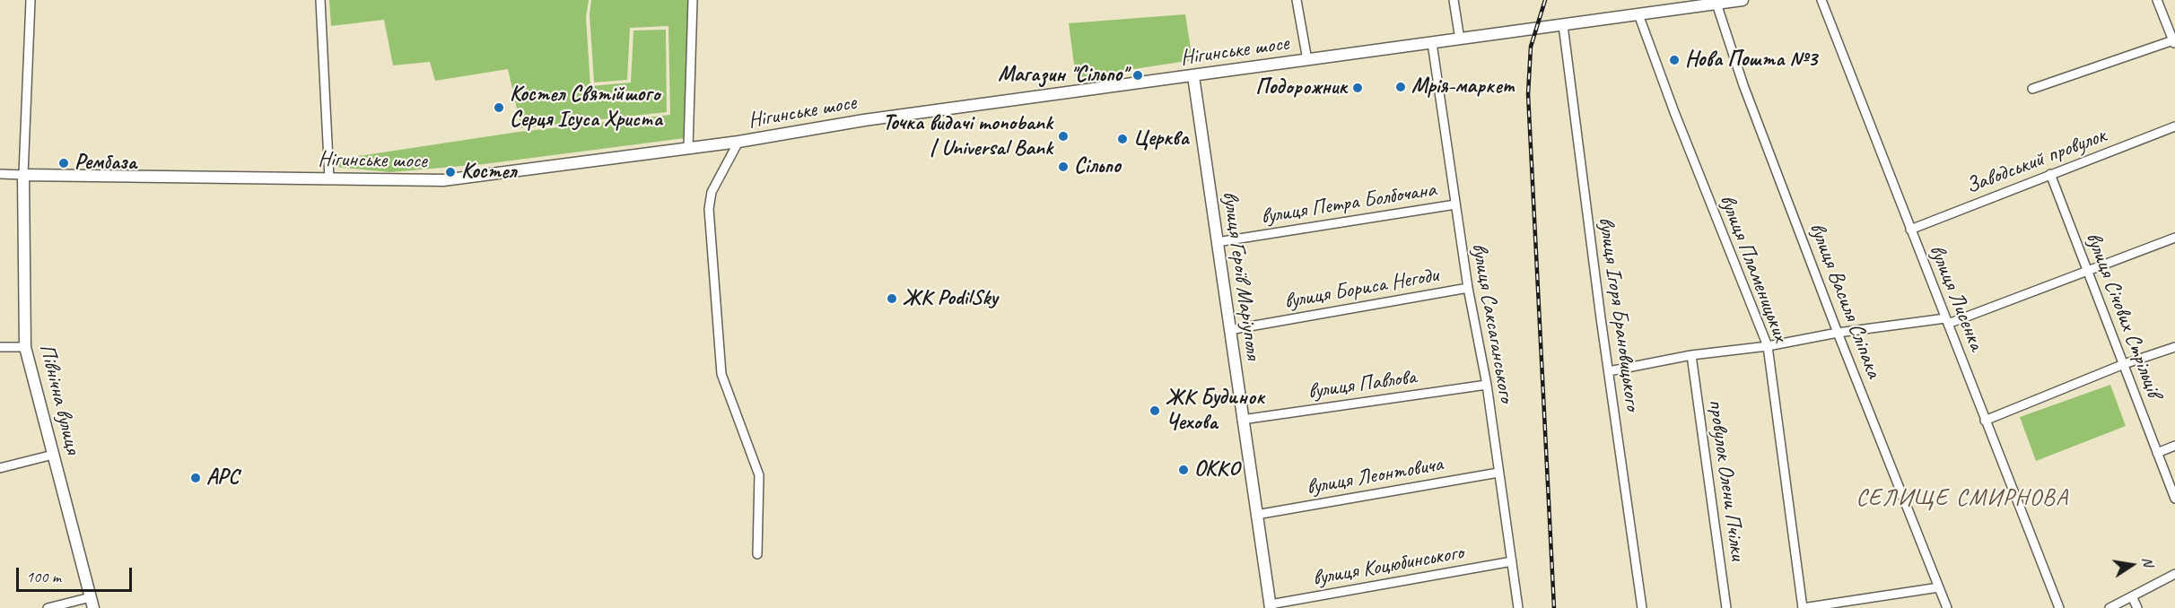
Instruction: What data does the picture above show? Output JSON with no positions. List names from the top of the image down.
{
  "streets": {
    "main road": ["Нігинське шосе", "вулиця Героїв Маріуполя", "Північна вулиця"],
    "street": [
      "Заводський провулок",
      "вулиця Петра Болбочана",
      "вулиця Пламеницьких",
      "вулиця Бориса Негоди",
      "вулиця Лисенка",
      "вулиця Василя Сліпака",
      "вулиця Ігоря Брановицького",
      "вулиця Січових Стрільців",
      "вулиця Саксаганського",
      "вулиця Павлова",
      "вулиця Леонтовича",
      "провулок Олени Пчілки",
      "вулиця Коцюбинського"
    ]
  },
  "crossings": [
    ["Нігинське шосе", "вулиця Пламеницьких"],
    ["Нігинське шосе", "вулиця Героїв Маріуполя"],
    ["Нігинське шосе", "вулиця Василя Сліпака"],
    ["Нігинське шосе", "вулиця Ігоря Брановицького"],
    ["Нігинське шосе", "вулиця Саксаганського"],
    ["Нігинське шосе", "Північна вулиця"],
    ["Заводський провулок", "вулиця Лисенка"],
    ["Заводський провулок", "вулиця Січових Стрільців"],
    ["вулиця Петра Болбочана", "вулиця Героїв Маріуполя"],
    ["вулиця Петра Болбочана", "вулиця Саксаганського"],
    ["вулиця Героїв Маріуполя", "вулиця Бориса Негоди"],
    ["вулиця Героїв Маріуполя", "вулиця Павлова"],
    ["вулиця Героїв Маріуполя", "вулиця Леонтовича"],
    ["вулиця Героїв Маріуполя", "вулиця Коцюбинського"],
    ["вулиця Бориса Негоди", "вулиця Саксаганського"],
    ["вулиця Саксаганського", "вулиця Павлова"],
    ["вулиця Саксаганського", "вулиця Леонтовича"],
    ["вулиця Саксаганського", "вулиця Коцюбинського"]
  ],
  "districts": ["СЕЛИЩЕ СМИРНОВА"],
  "places": [
    "Нова Пошта №3",
    "Магазин \"Сільпо\"",
    "Мрія-маркет",
    "Подорожник",
    "Костел Святійшого Серця Ісуса Христа",
    "Точка видачі monobank | Universal Bank",
    "Церква",
    "Рембаза",
    "Сільпо",
    "Костел",
    "ЖК PodilSky",
    "ЖК Будинок Чехова",
    "ОККО",
    "АРС"
  ],
  "scale_bar": "100 m",
  "north": "right"
}
